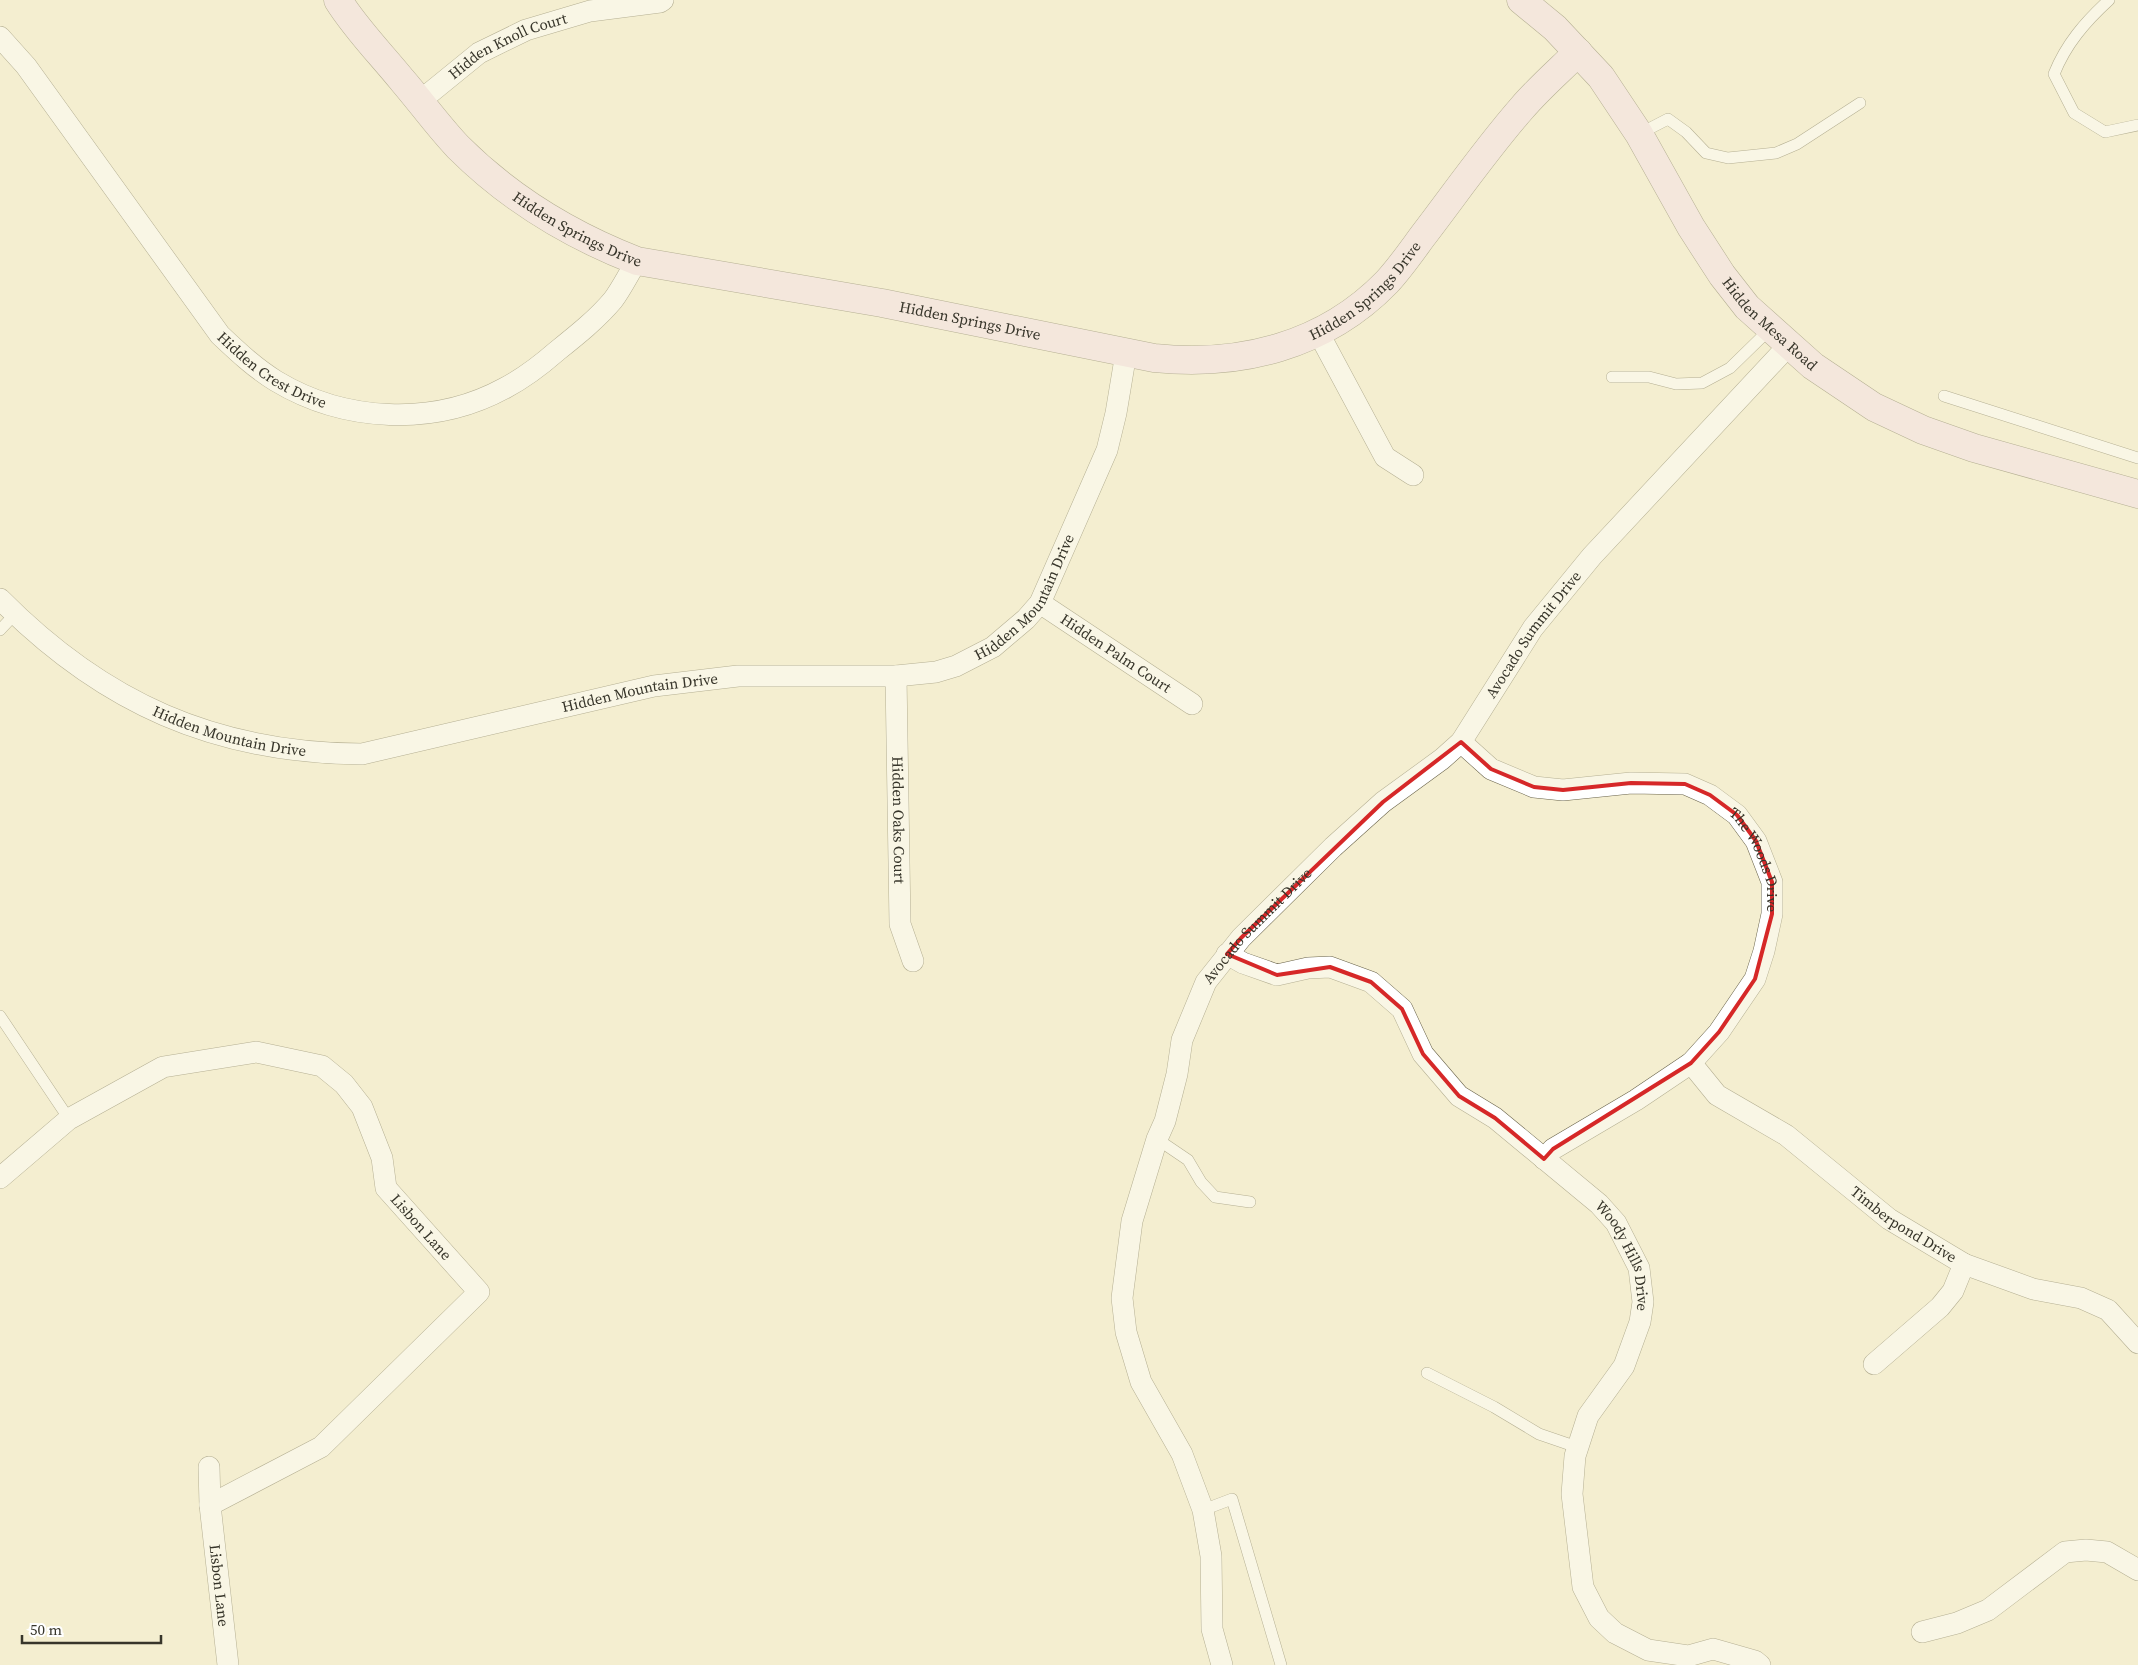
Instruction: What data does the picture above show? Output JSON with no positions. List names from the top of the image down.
{
  "streets": {
    "street": [
      "Hidden Knoll Court",
      "Hidden Springs Drive",
      "Hidden Mesa Road",
      "Hidden Crest Drive",
      "Hidden Mountain Drive",
      "Avocado Summit Drive",
      "Hidden Palm Court",
      "Hidden Oaks Court",
      "The Woods Drive",
      "Timberpond Drive",
      "Lisbon Lane",
      "Woody Hills Drive"
    ]
  },
  "crossings": [
    ["Hidden Knoll Court", "Hidden Springs Drive"],
    ["Hidden Springs Drive", "Hidden Mesa Road"],
    ["Hidden Springs Drive", "Hidden Crest Drive"],
    ["Hidden Springs Drive", "Hidden Mountain Drive"],
    ["Hidden Mesa Road", "Avocado Summit Drive"],
    ["Hidden Mountain Drive", "Hidden Palm Court"],
    ["Hidden Mountain Drive", "Hidden Oaks Court"],
    ["Avocado Summit Drive", "The Woods Drive"],
    ["Avocado Summit Drive", "Woody Hills Drive"],
    ["The Woods Drive", "Timberpond Drive"],
    ["The Woods Drive", "Woody Hills Drive"]
  ],
  "scale_bar": "50 m"
}
